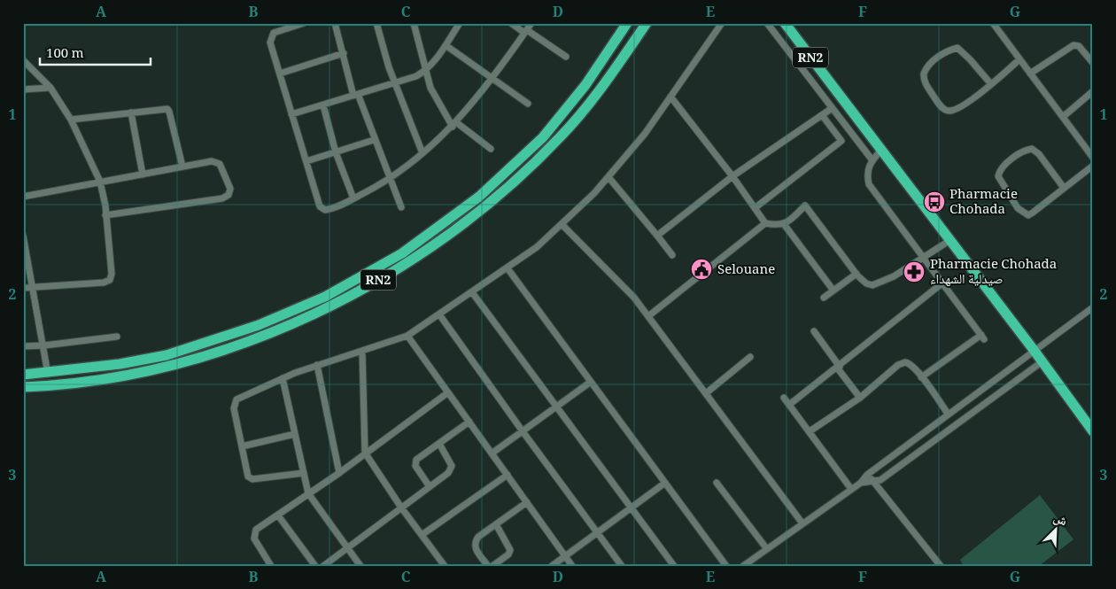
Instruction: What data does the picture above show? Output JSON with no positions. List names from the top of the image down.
{
  "streets": {
    "highway": ["RN2"]
  },
  "places": {
    "bus stop": ["Pharmacie Chohada"],
    "public building": ["Selouane"],
    "pharmacy": ["Pharmacie Chohada صيدلية الشهداء"]
  },
  "scale_bar": "100 m",
  "north": "top right",
  "grid": {
    "columns": [
      "A",
      "B",
      "C",
      "D",
      "E",
      "F",
      "G"
    ],
    "rows": ["1", "2", "3"]
  }
}
